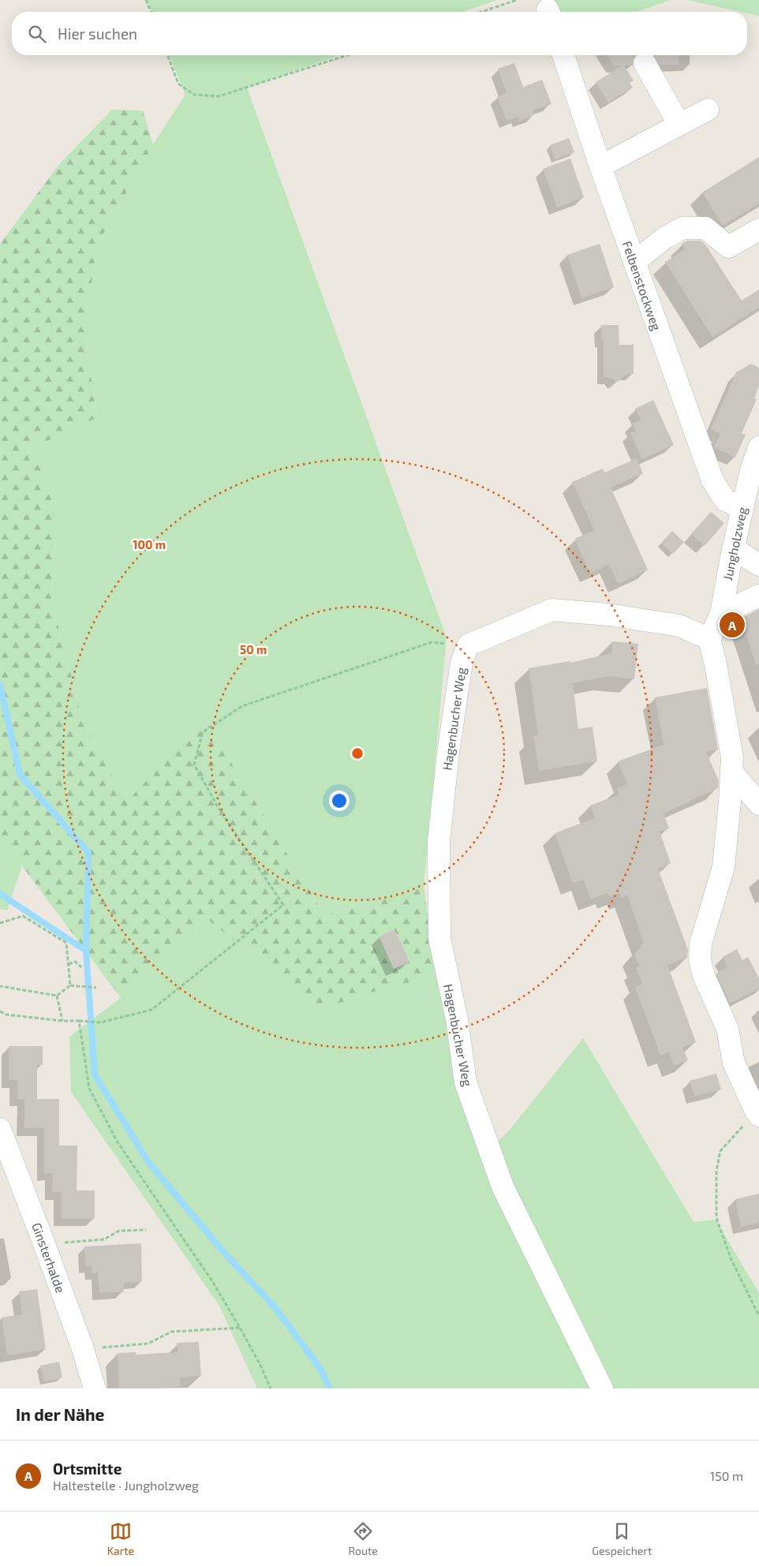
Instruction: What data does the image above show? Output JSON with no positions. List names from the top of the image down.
{
  "streets": {
    "street": [
      "Felbenstockweg",
      "Jungholzweg",
      "Hagenbucher Weg",
      "Ginsterhalde"
    ]
  },
  "crossings": [
    ["Felbenstockweg", "Jungholzweg"]
  ],
  "page": {
    "search": "Hier suchen",
    "pins": "A",
    "heading": "In der Nähe",
    "list": [
      {
        "mark": "A",
        "name": "Ortsmitte",
        "note": "Haltestelle · Jungholzweg",
        "value": "150 m"
      }
    ],
    "nav": ["Karte", "Route", "Gespeichert"]
  },
  "rings": ["100 m", "50 m"]
}
